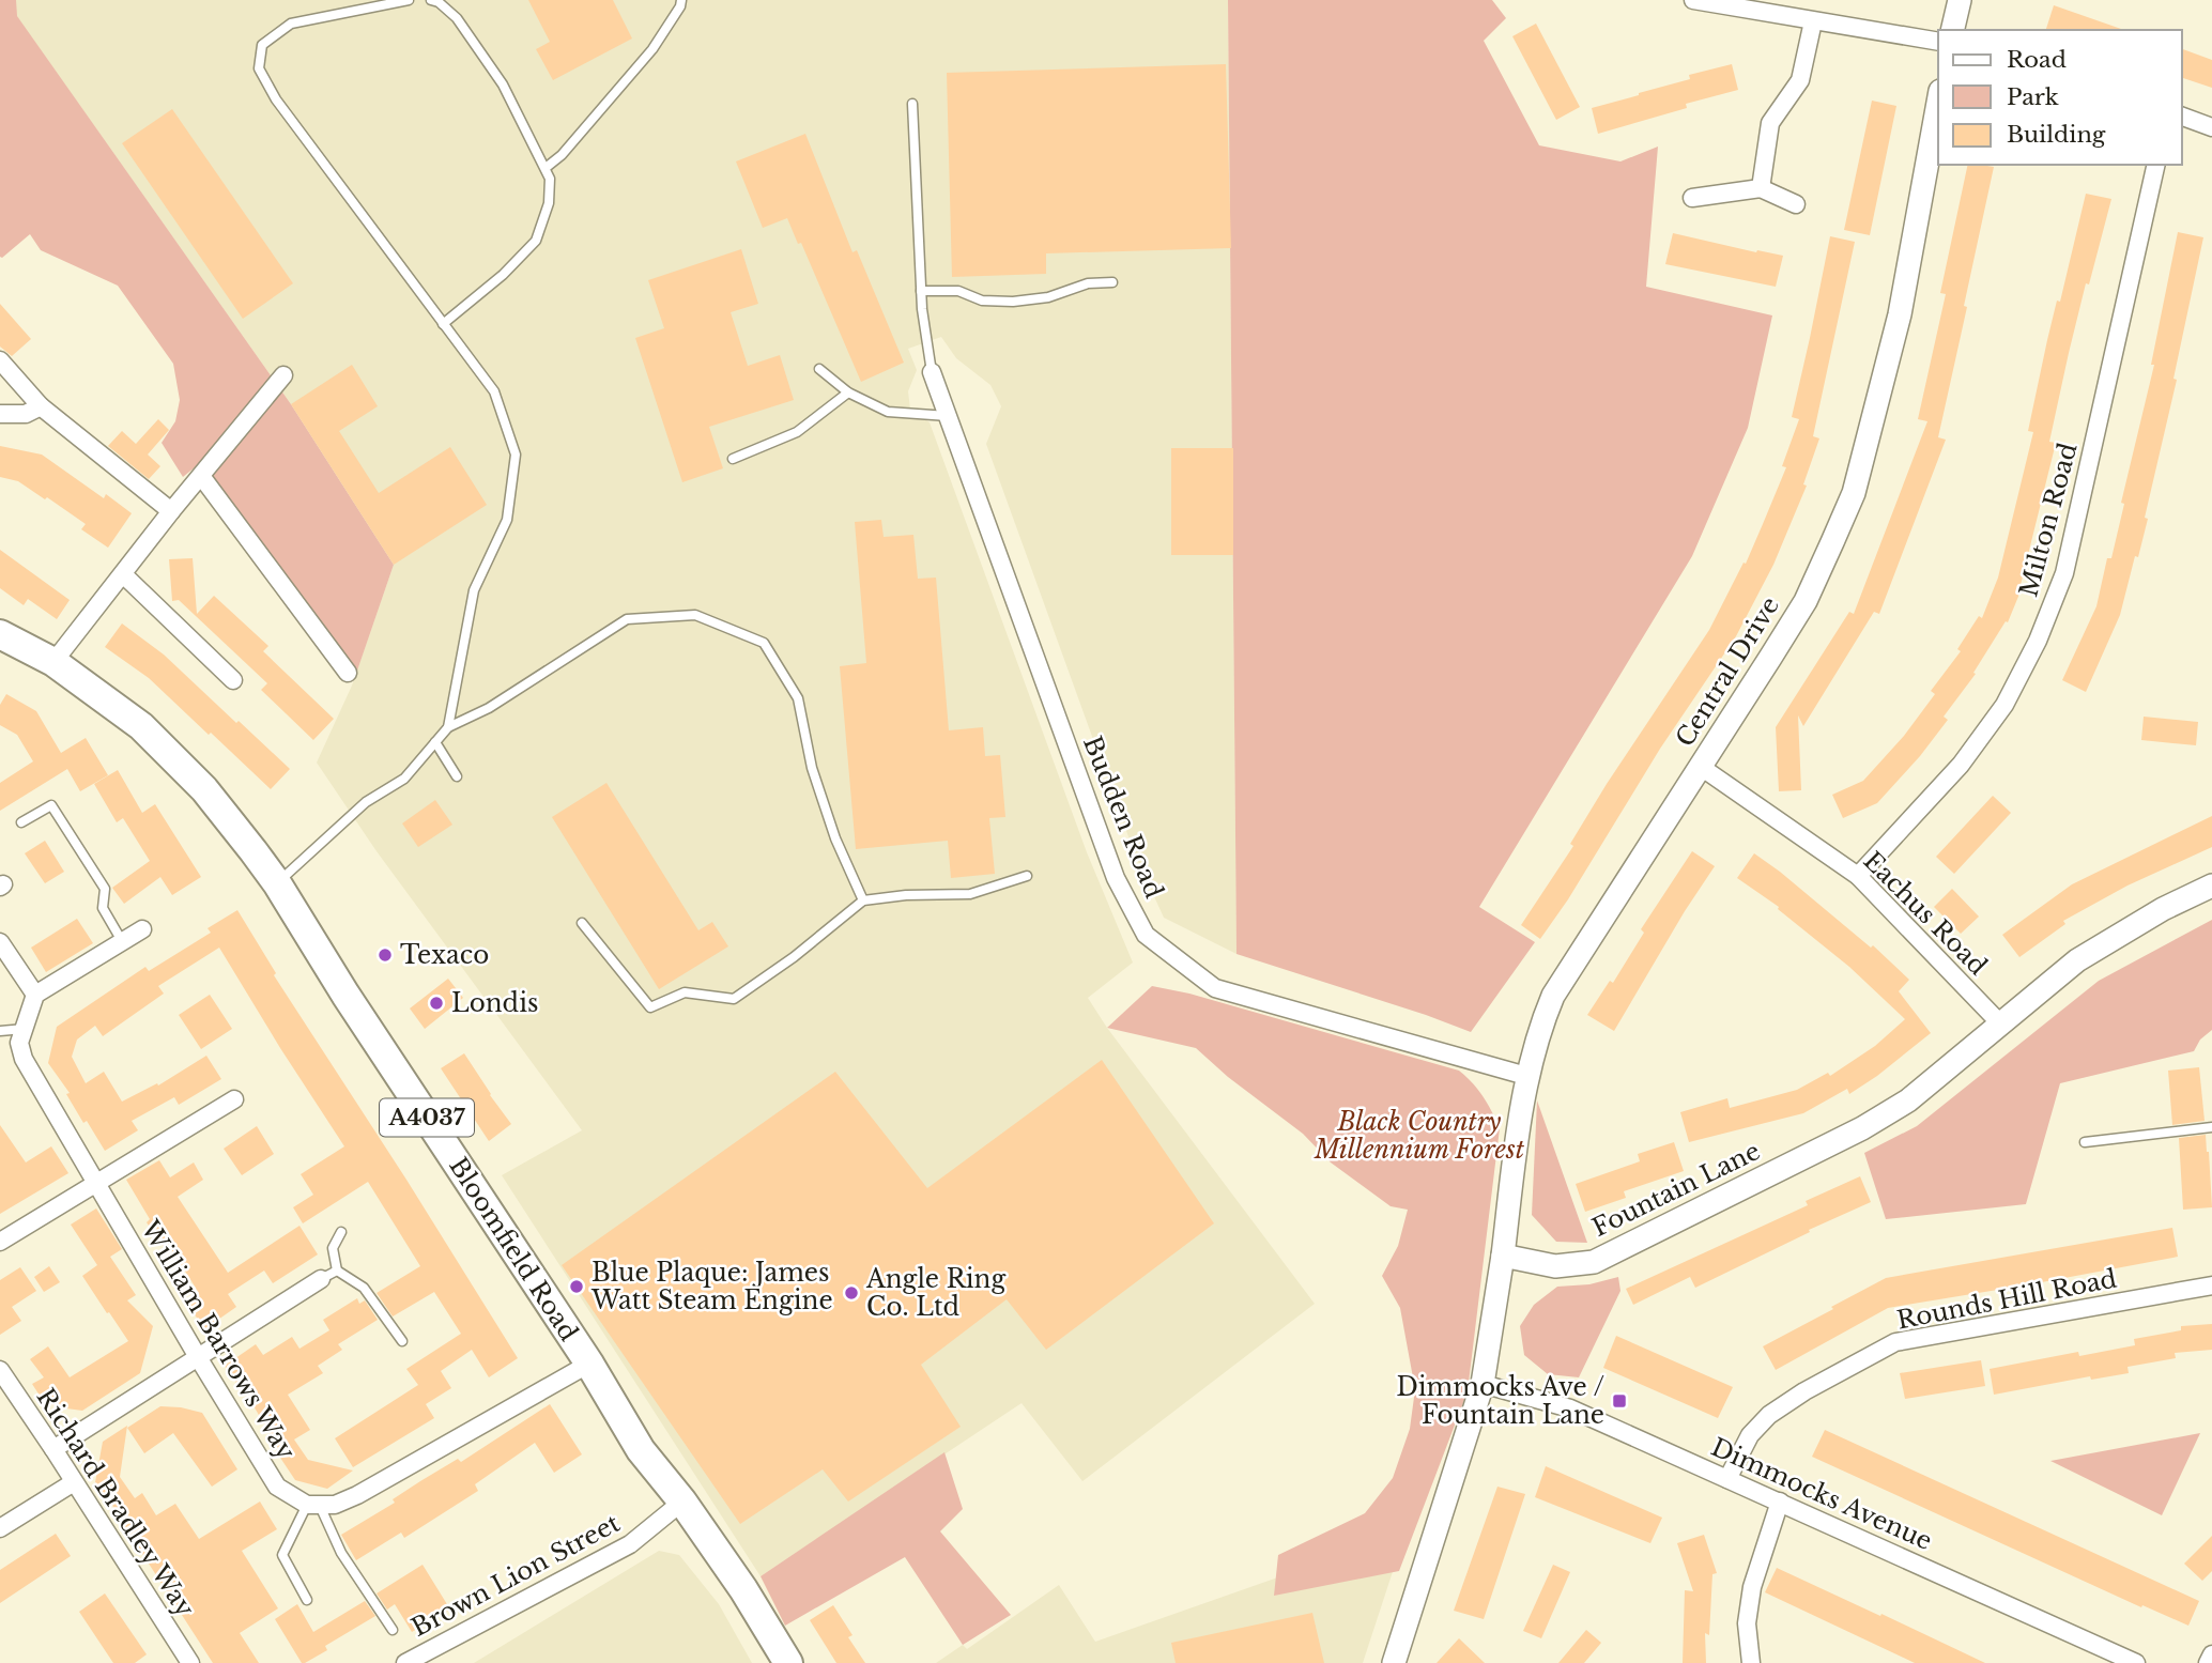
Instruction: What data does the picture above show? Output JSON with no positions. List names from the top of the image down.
{
  "streets": {
    "main road": ["A4037", "Bloomfield Road"],
    "street": [
      "Milton Road",
      "Central Drive",
      "Budden Road",
      "Eachus Road",
      "Fountain Lane",
      "Rounds Hill Road",
      "William Barrows Way",
      "Dimmocks Avenue",
      "Richard Bradley Way",
      "Brown Lion Street"
    ]
  },
  "crossings": [
    ["Milton Road", "Eachus Road"],
    ["Central Drive", "Budden Road"],
    ["Central Drive", "Eachus Road"],
    ["Central Drive", "Fountain Lane"],
    ["Eachus Road", "Fountain Lane"],
    ["Bloomfield Road", "Brown Lion Street"],
    ["Rounds Hill Road", "Dimmocks Avenue"]
  ],
  "parks": ["Black Country Millennium Forest"],
  "places": {
    "other": [
      "Texaco",
      "Londis",
      "Blue Plaque: James Watt Steam Engine",
      "Angle Ring Co. Ltd"
    ],
    "transit": ["Dimmocks Ave / Fountain Lane"]
  },
  "legend": ["Road", "Park", "Building"]
}
